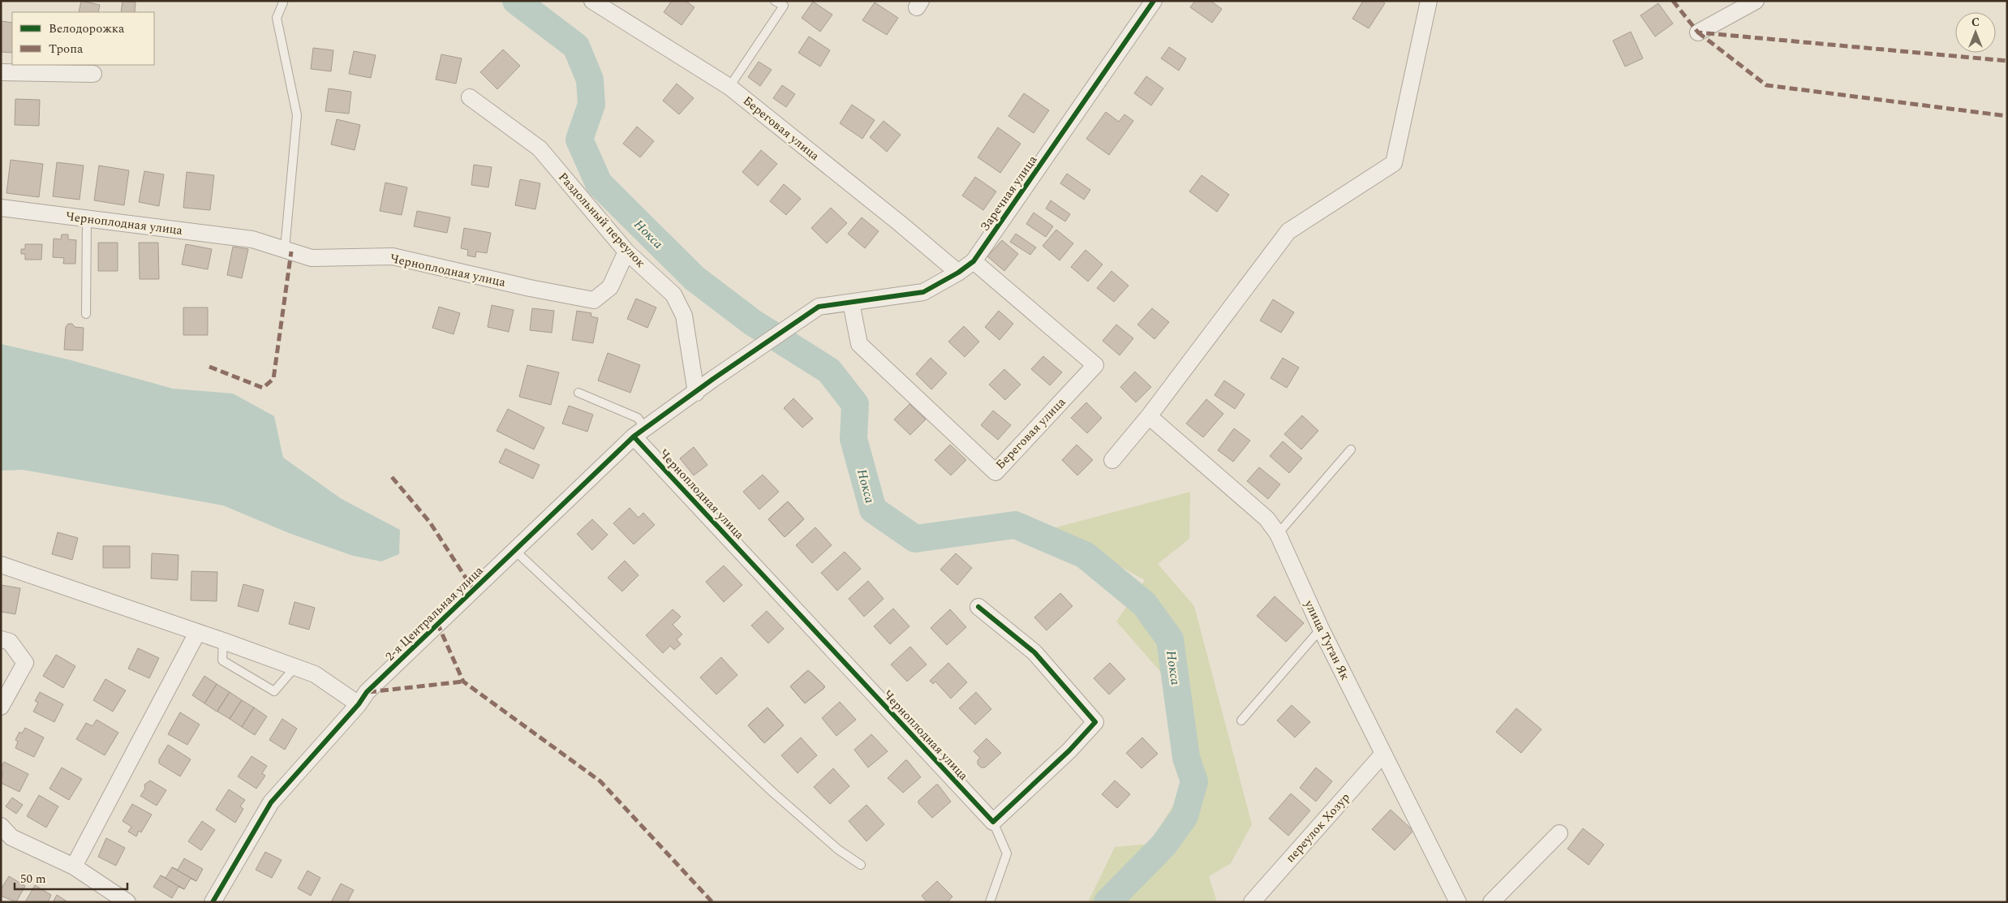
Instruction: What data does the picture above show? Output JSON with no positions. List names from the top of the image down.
{
  "streets": {
    "street": [
      "Береговая улица",
      "Заречная улица",
      "Раздольный переулок",
      "Черноплодная улица",
      "2-я Центральная улица",
      "улица Туган Як",
      "переулок Хозур"
    ]
  },
  "crossings": [
    ["Береговая улица", "Заречная улица"],
    ["Заречная улица", "2-я Центральная улица"],
    ["Раздольный переулок", "Черноплодная улица"],
    ["Раздольный переулок", "2-я Центральная улица"],
    ["Черноплодная улица", "2-я Центральная улица"],
    ["улица Туган Як", "переулок Хозур"]
  ],
  "water": ["Нокса"],
  "legend": ["Велодорожка", "Тропа"],
  "scale_bar": "50 m",
  "north": "top"
}
